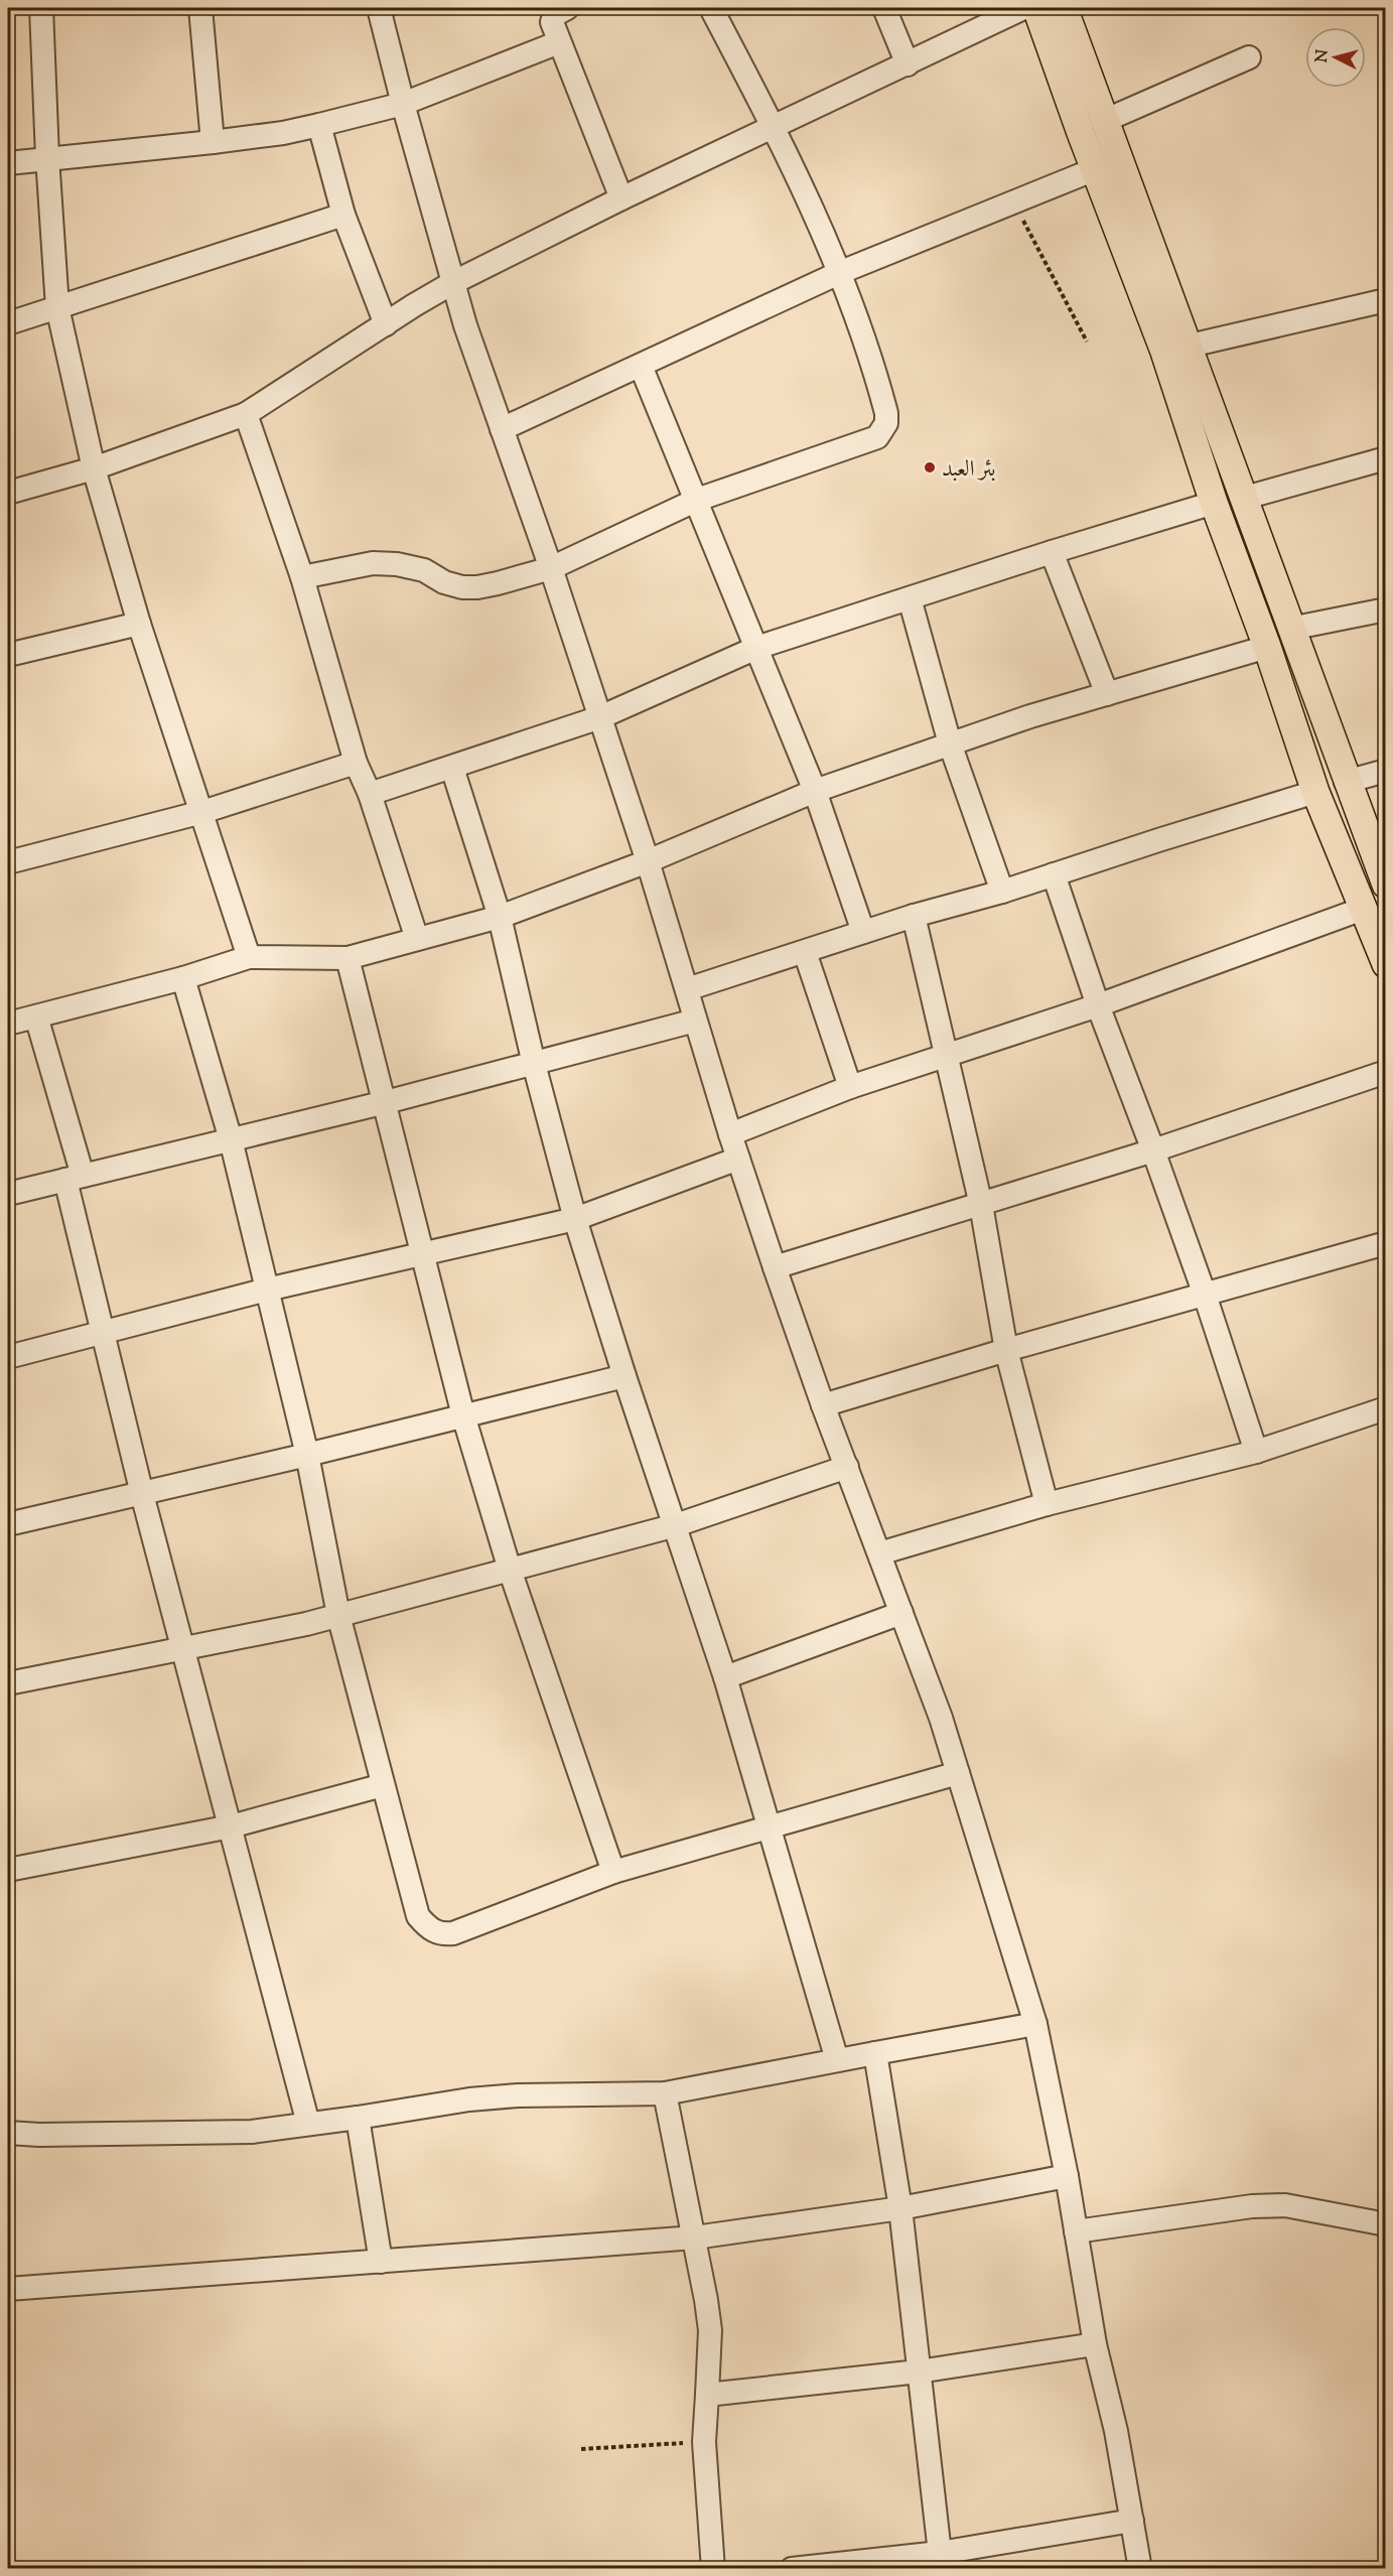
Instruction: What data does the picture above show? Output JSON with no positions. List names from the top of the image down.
{
  "places": ["بئر العبد"],
  "north": "left"
}
